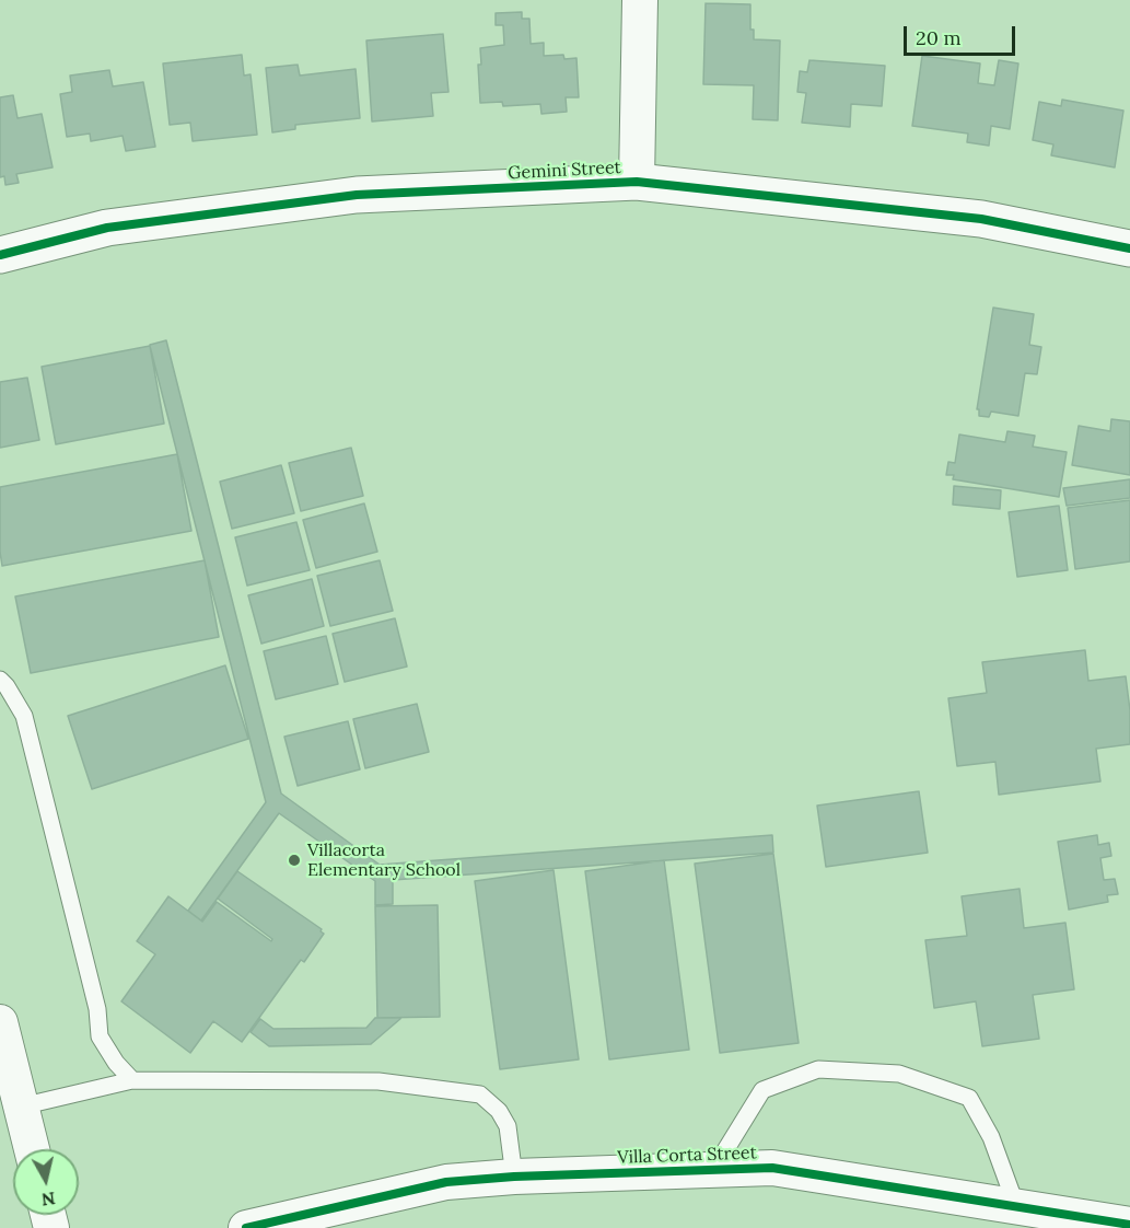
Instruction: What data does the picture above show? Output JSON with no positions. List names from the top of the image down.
{
  "streets": {
    "street": ["Gemini Street", "Villa Corta Street"]
  },
  "places": ["Villacorta Elementary School"],
  "scale_bar": "20 m",
  "north": "bottom"
}
